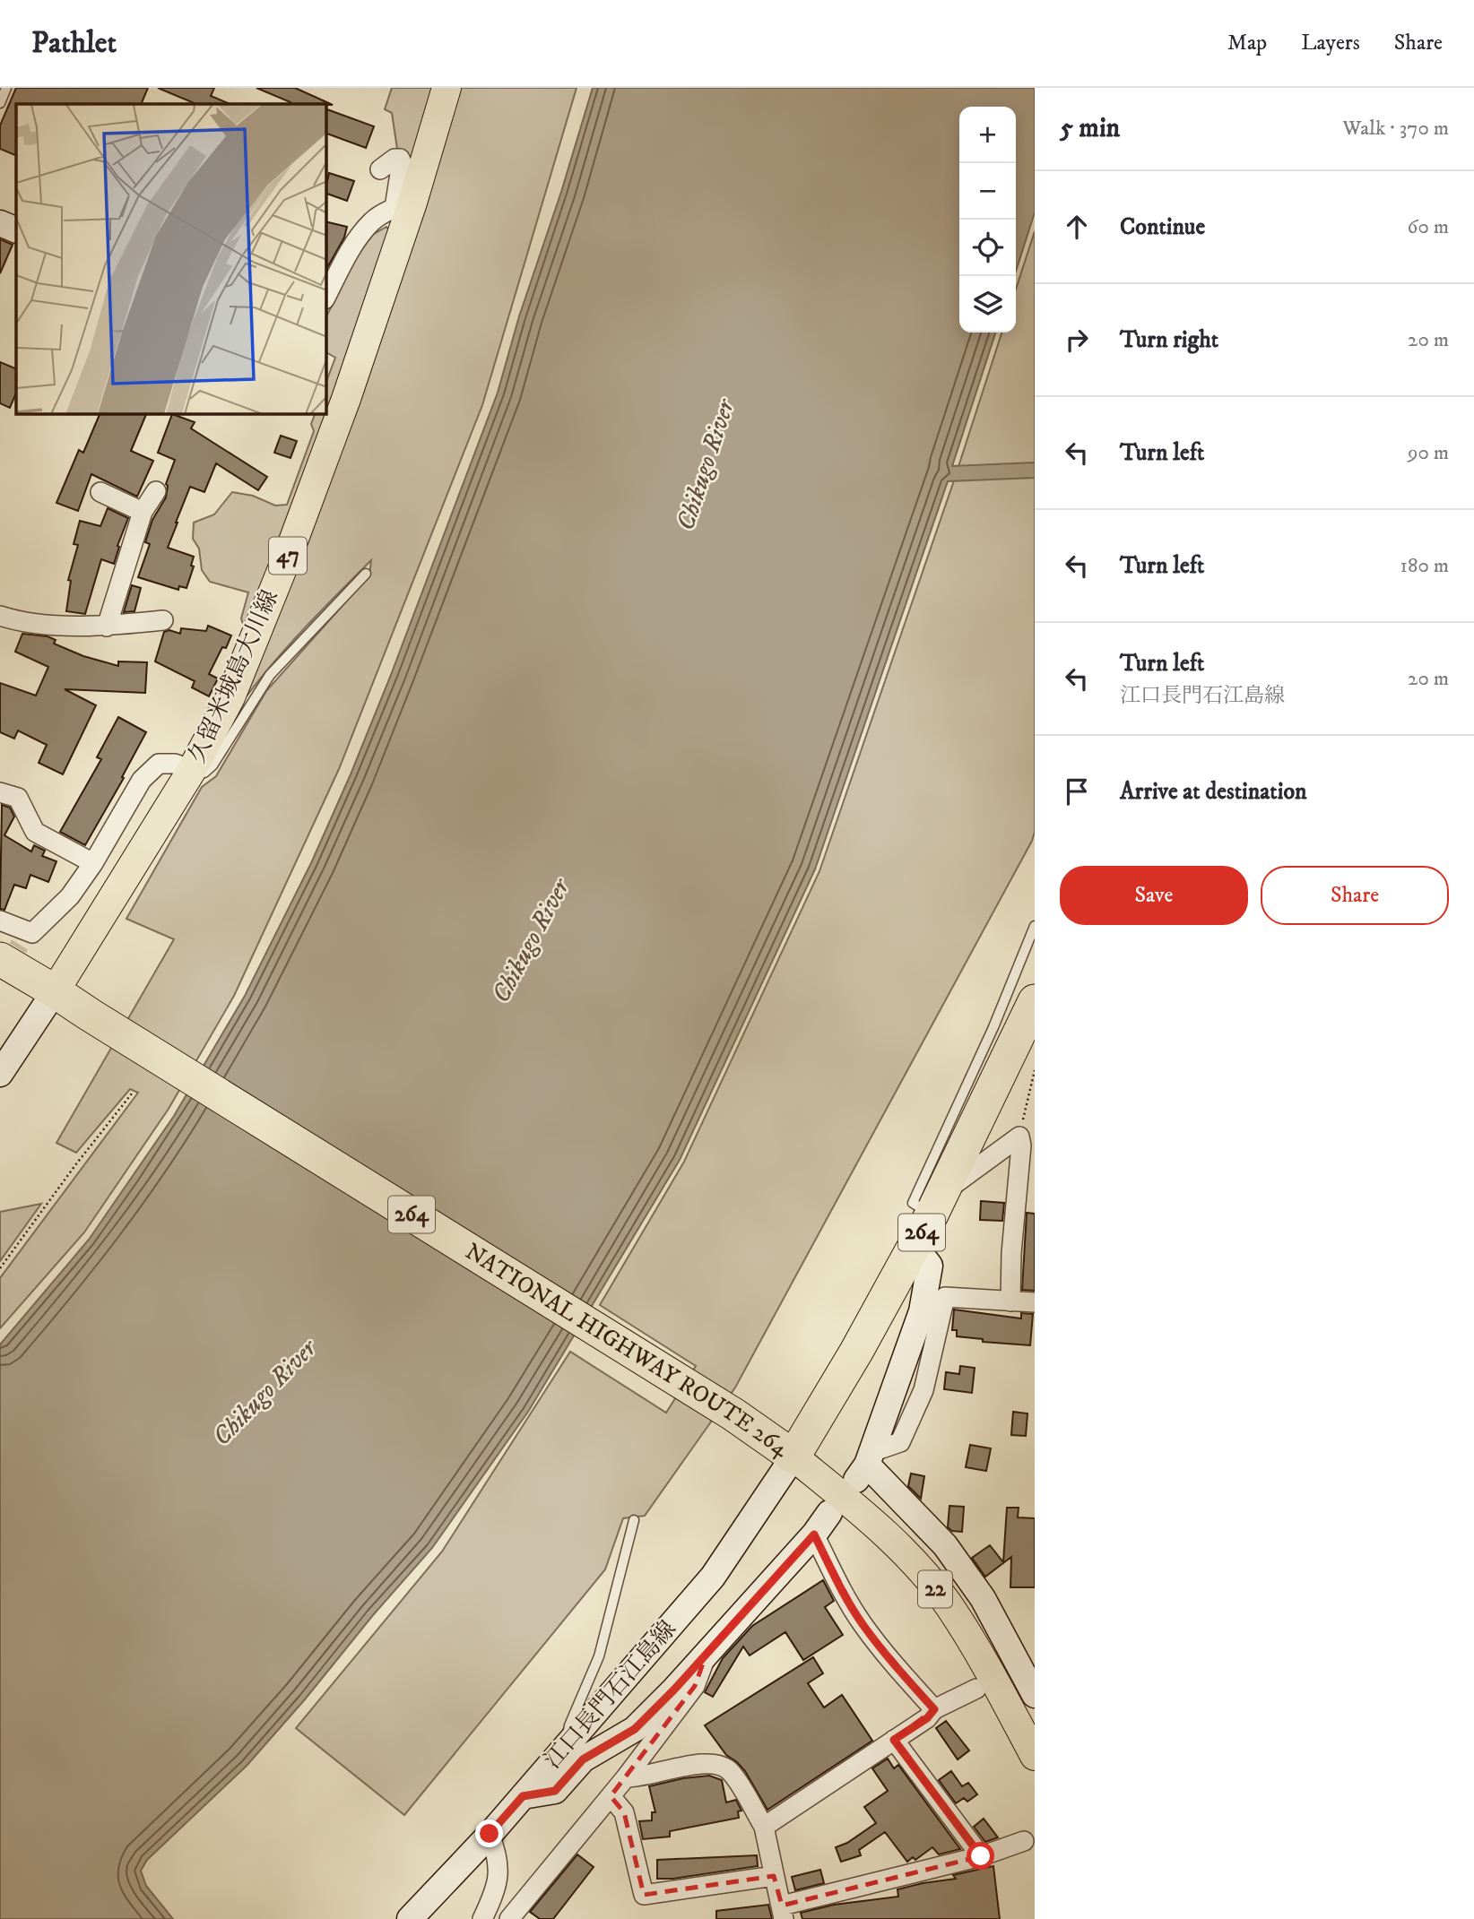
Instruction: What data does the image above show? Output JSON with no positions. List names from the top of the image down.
{
  "streets": {
    "highway": ["264", "NATIONAL HIGHWAY ROUTE 264"],
    "main road": ["47", "久留米城島大川線", "22"],
    "street": ["江口長門石江島線"]
  },
  "crossings": [
    ["久留米城島大川線", "264"],
    ["久留米城島大川線", "NATIONAL HIGHWAY ROUTE 264"],
    ["264", "NATIONAL HIGHWAY ROUTE 264"],
    ["NATIONAL HIGHWAY ROUTE 264", "22"],
    ["NATIONAL HIGHWAY ROUTE 264", "江口長門石江島線"],
    ["22", "江口長門石江島線"]
  ],
  "water": ["Chikugo River"],
  "page": {
    "header": "Pathlet",
    "nav": ["Map", "Layers", "Share"],
    "heading": ["5 min", "Walk · 370 m"],
    "map_buttons": ["+", "−"],
    "list": [
      ["Continue", "60 m"],
      ["Turn right", "20 m"],
      ["Turn left", "90 m"],
      ["Turn left", "180 m"],
      ["Turn left", "江口長門石江島線", "20 m"],
      "Arrive at destination"
    ],
    "buttons": ["Save", "Share"]
  }
}
